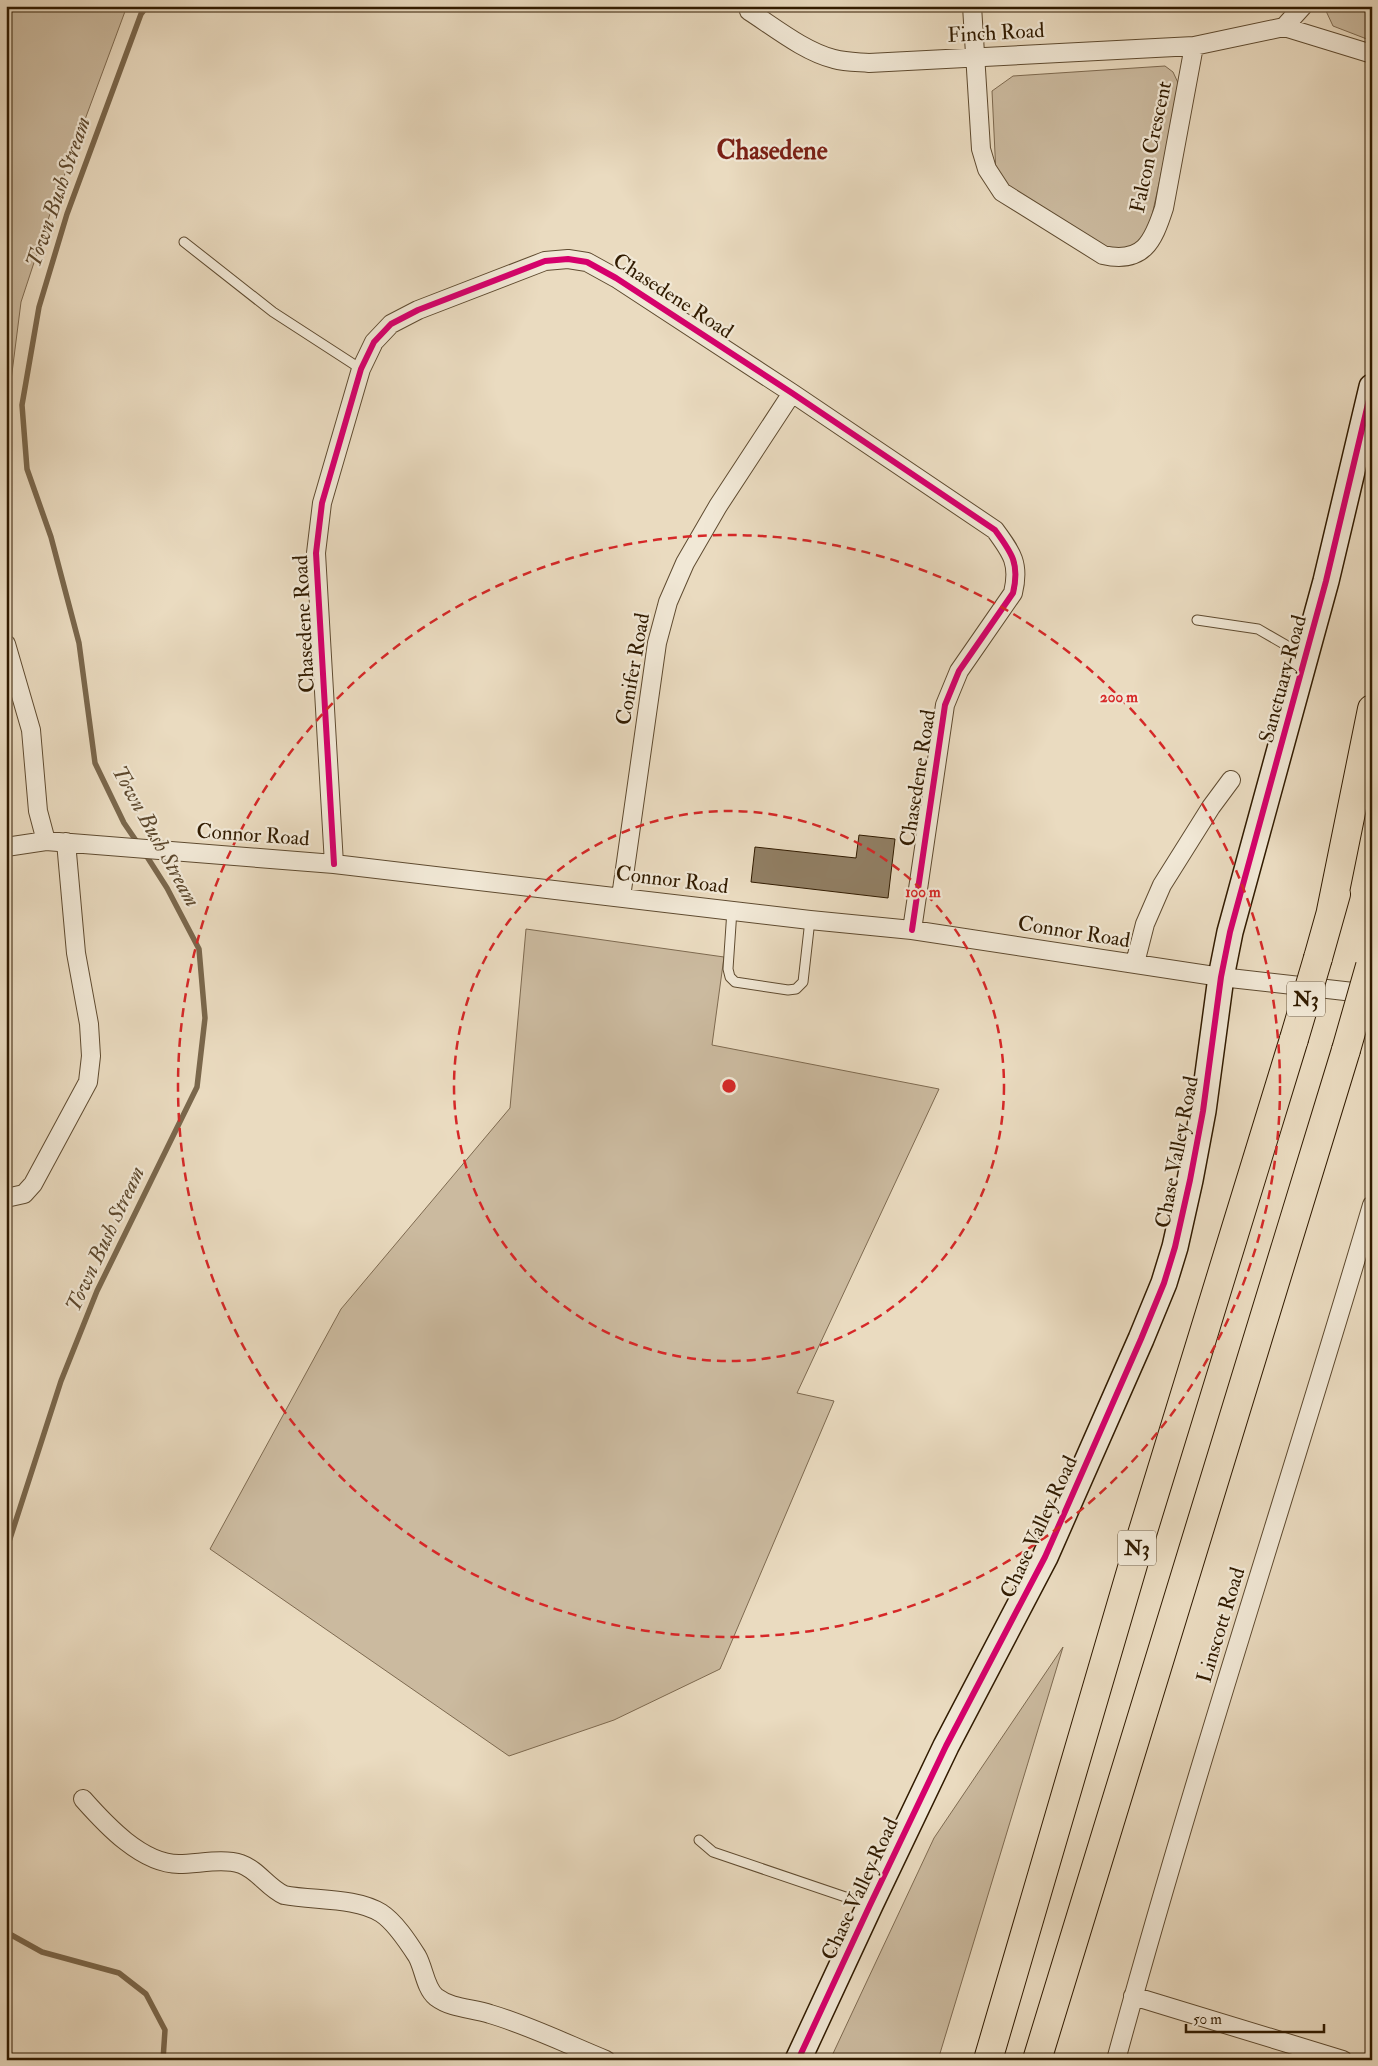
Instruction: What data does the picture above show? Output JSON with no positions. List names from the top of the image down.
{
  "streets": {
    "highway": ["N3"],
    "street": [
      "Finch Road",
      "Falcon Crescent",
      "Chasedene Road",
      "Conifer Road",
      "Sanctuary Road",
      "Connor Road",
      "Chase Valley Road",
      "Linscott Road"
    ]
  },
  "crossings": [
    ["Finch Road", "Falcon Crescent"],
    ["Chasedene Road", "Conifer Road"],
    ["Chasedene Road", "Connor Road"],
    ["Conifer Road", "Connor Road"],
    ["Sanctuary Road", "Connor Road"],
    ["Sanctuary Road", "Chase Valley Road"],
    ["Connor Road", "Chase Valley Road"]
  ],
  "districts": ["Chasedene"],
  "water": ["Town Bush Stream"],
  "scale_bar": "50 m",
  "rings": ["200 m", "100 m"]
}
